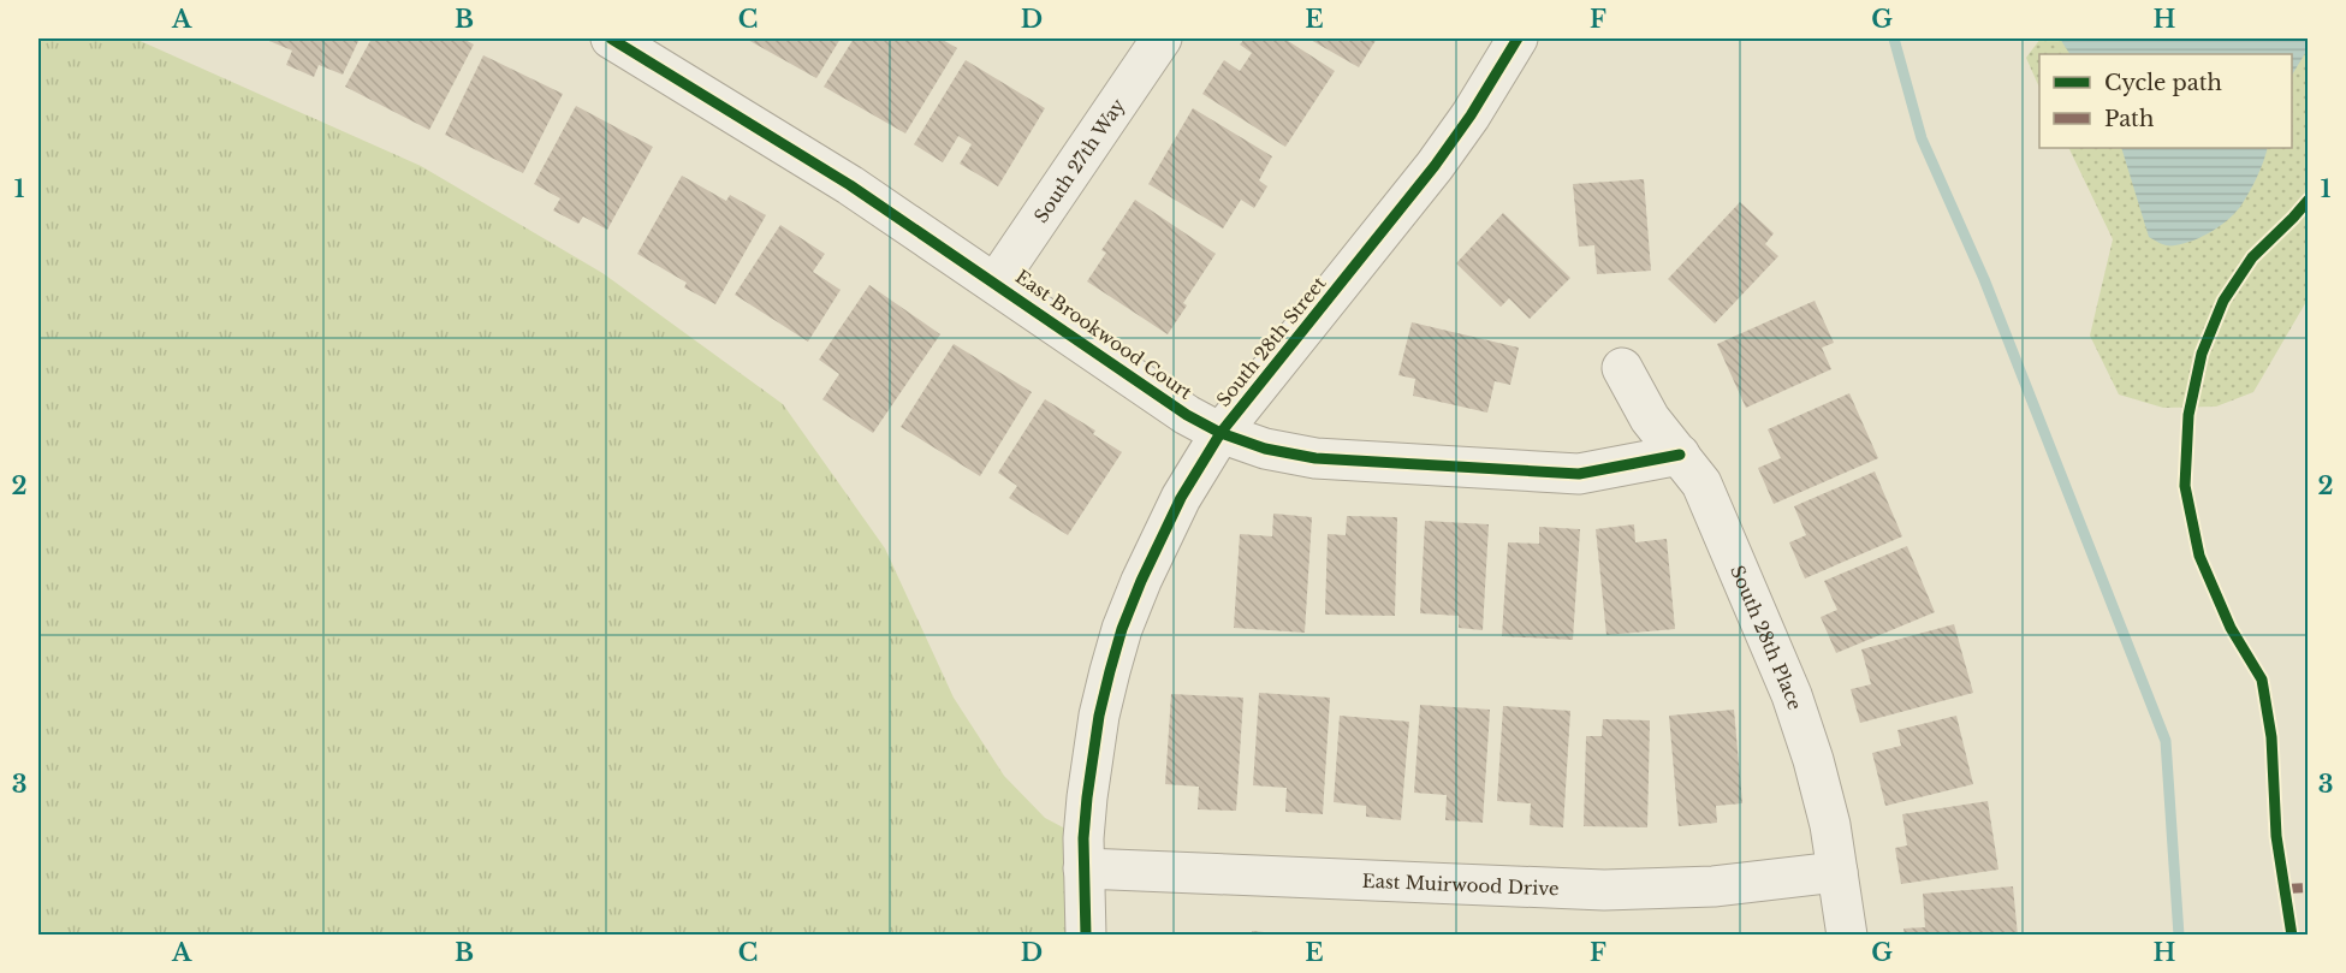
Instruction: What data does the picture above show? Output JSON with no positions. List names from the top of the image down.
{
  "streets": {
    "street": [
      "South 27th Way",
      "East Brookwood Court",
      "South 28th Street",
      "South 28th Place",
      "East Muirwood Drive"
    ]
  },
  "crossings": [
    ["South 27th Way", "East Brookwood Court"],
    ["East Brookwood Court", "South 28th Street"],
    ["East Brookwood Court", "South 28th Place"],
    ["South 28th Street", "East Muirwood Drive"],
    ["South 28th Place", "East Muirwood Drive"]
  ],
  "legend": ["Cycle path", "Path"],
  "grid": {
    "columns": [
      "A",
      "B",
      "C",
      "D",
      "E",
      "F",
      "G",
      "H"
    ],
    "rows": ["1", "2", "3"]
  }
}
